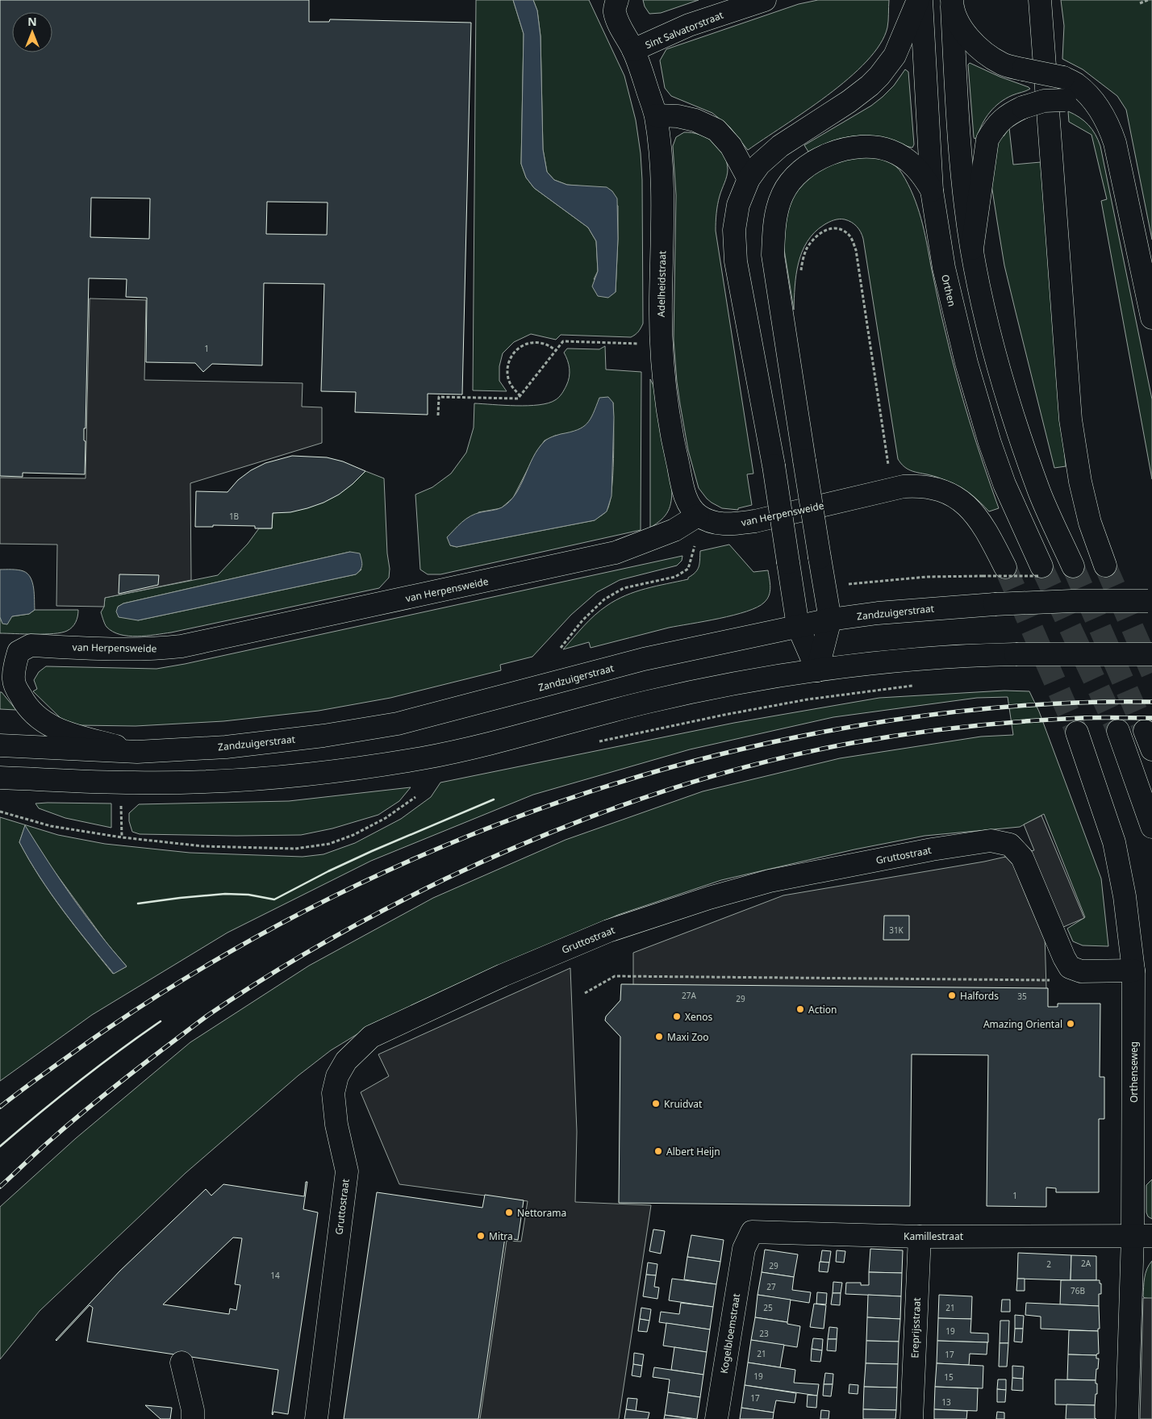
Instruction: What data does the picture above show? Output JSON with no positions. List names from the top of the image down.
{
  "streets": {
    "street": [
      "Sint Salvatorstraat",
      "Adelheidstraat",
      "Orthen",
      "van Herpensweide",
      "Zandzuigerstraat",
      "Gruttostraat",
      "Orthenseweg",
      "Kamillestraat",
      "Ereprijsstraat",
      "Kogelbloemstraat"
    ]
  },
  "crossings": [
    ["Sint Salvatorstraat", "Adelheidstraat"],
    ["Adelheidstraat", "van Herpensweide"],
    ["van Herpensweide", "Zandzuigerstraat"],
    ["Orthenseweg", "Kamillestraat"],
    ["Kamillestraat", "Ereprijsstraat"],
    ["Kamillestraat", "Kogelbloemstraat"]
  ],
  "places": [
    "Halfords",
    "Action",
    "Xenos",
    "Amazing Oriental",
    "Maxi Zoo",
    "Kruidvat",
    "Albert Heijn",
    "Nettorama",
    "Mitra"
  ],
  "house_numbers": [
    "1",
    "1B",
    "31K",
    "27A",
    "35",
    "29",
    "1",
    "2A",
    "2",
    "29",
    "14",
    "27",
    "76B",
    "25",
    "21",
    "19",
    "23",
    "21",
    "17",
    "19",
    "15",
    "17",
    "13"
  ],
  "north": "top"
}
